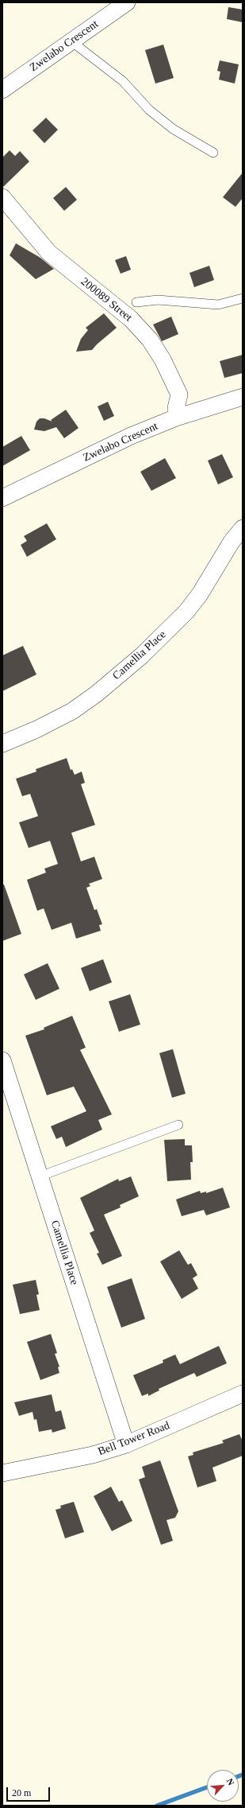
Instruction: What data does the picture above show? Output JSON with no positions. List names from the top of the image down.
{
  "streets": {
    "street": [
      "Zwelabo Crescent",
      "200089 Street",
      "Camellia Place",
      "Bell Tower Road"
    ]
  },
  "crossings": [
    ["Zwelabo Crescent", "200089 Street"],
    ["Camellia Place", "Bell Tower Road"]
  ],
  "scale_bar": "20 m",
  "north": "top right"
}
